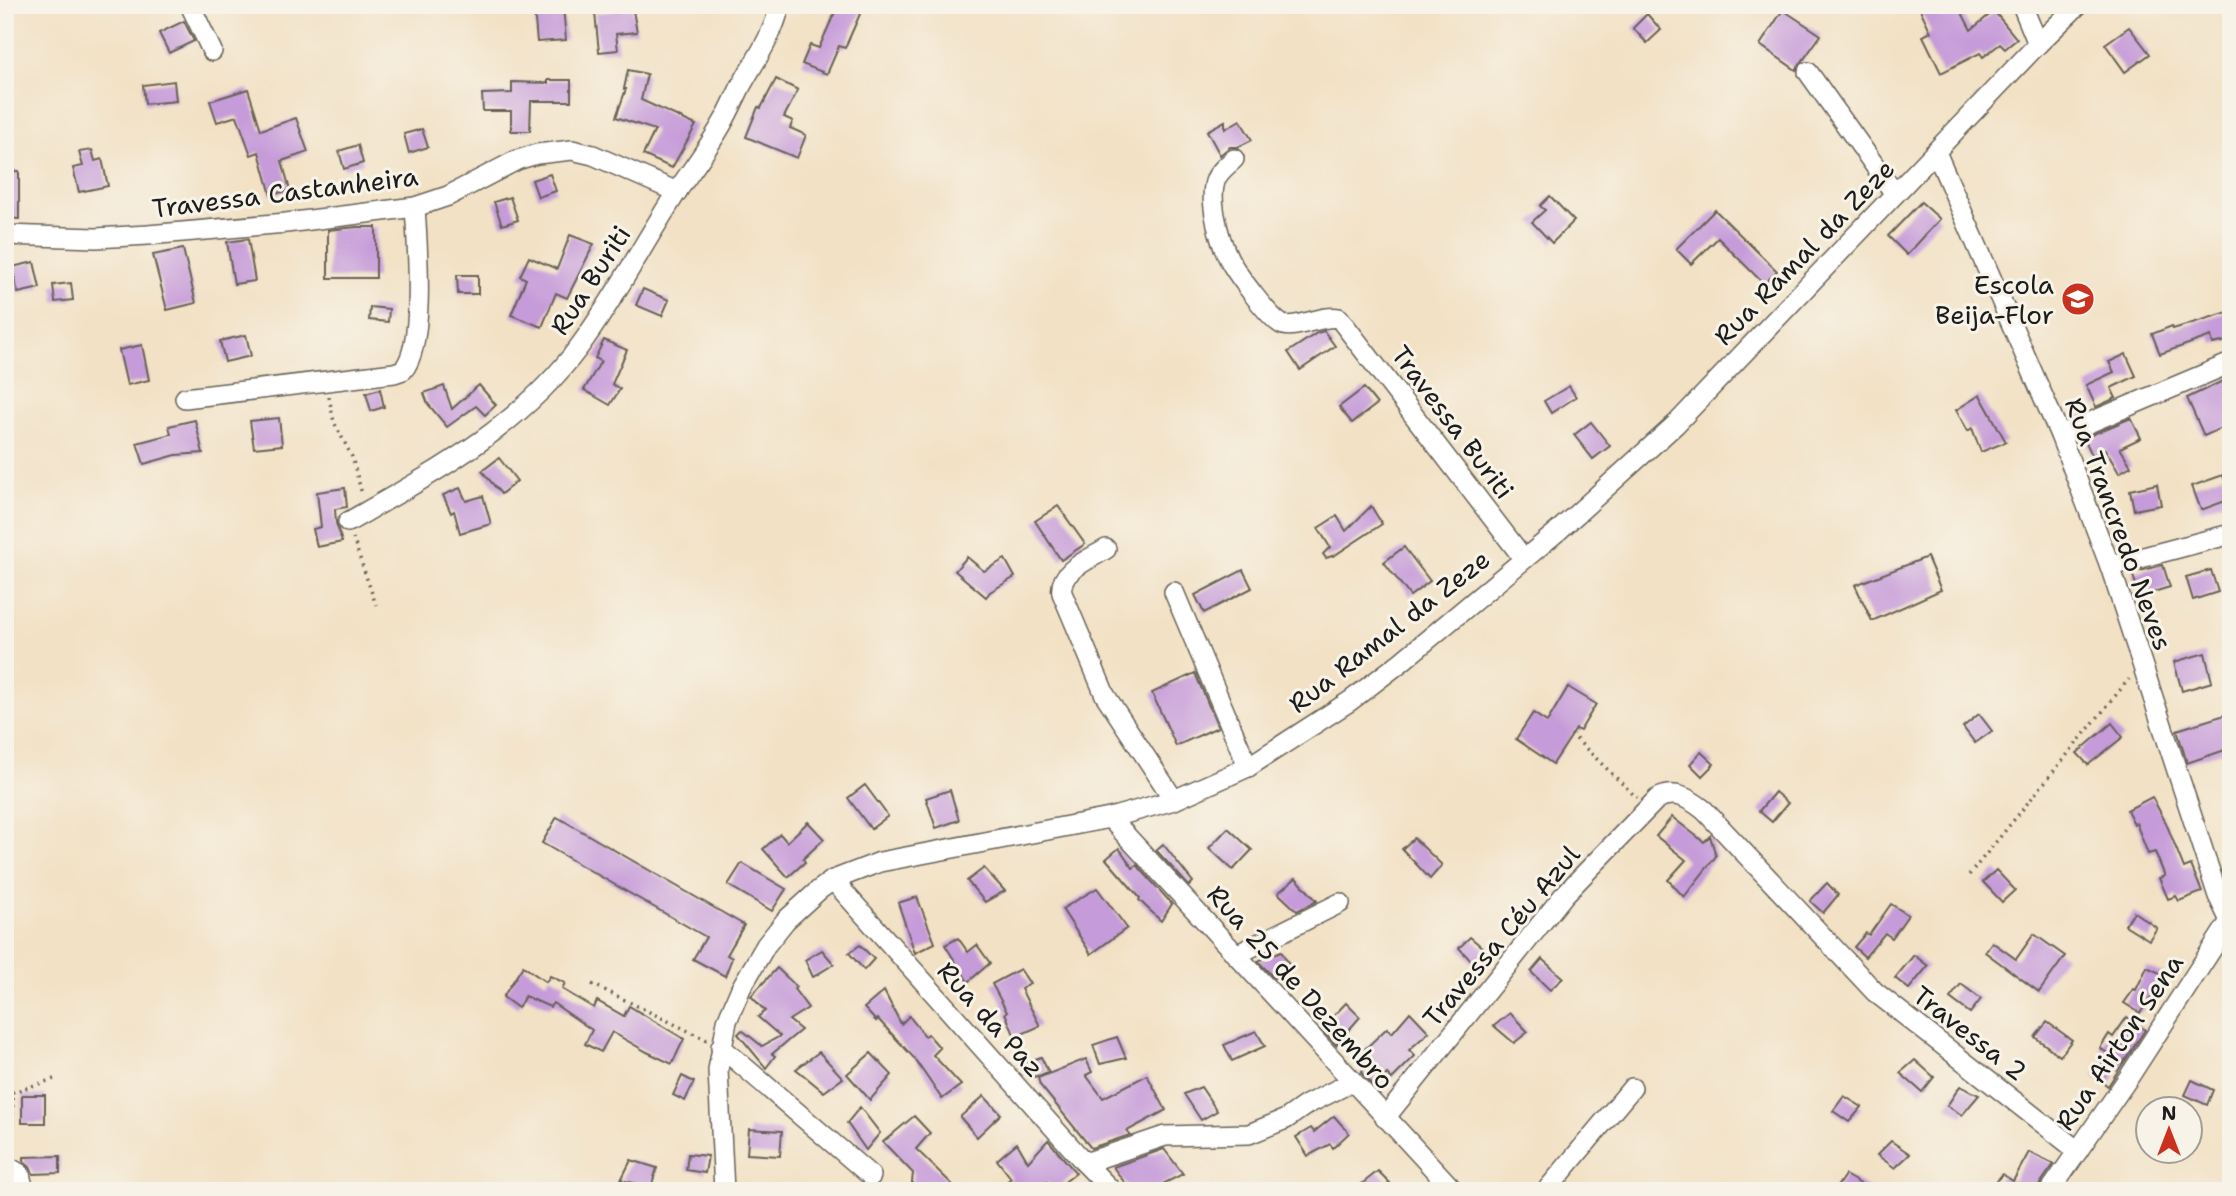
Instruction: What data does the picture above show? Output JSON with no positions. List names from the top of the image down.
{
  "streets": {
    "street": [
      "Travessa Castanheira",
      "Rua Ramal da Zeze",
      "Rua Buriti",
      "Travessa Buriti",
      "Rua Trancredo Neves",
      "Travessa Céu Azul",
      "Rua 25 de Dezembro",
      "Rua da Paz",
      "Travessa 2",
      "Rua Airton Sena"
    ]
  },
  "crossings": [
    ["Travessa Castanheira", "Rua Buriti"],
    ["Rua Ramal da Zeze", "Travessa Buriti"],
    ["Rua Ramal da Zeze", "Rua Trancredo Neves"],
    ["Rua Ramal da Zeze", "Rua 25 de Dezembro"],
    ["Rua Ramal da Zeze", "Rua da Paz"],
    ["Rua Trancredo Neves", "Rua Airton Sena"],
    ["Travessa Céu Azul", "Rua 25 de Dezembro"],
    ["Travessa Céu Azul", "Travessa 2"],
    ["Travessa 2", "Rua Airton Sena"]
  ],
  "places": {
    "school or university": ["Escola Beija-Flor"]
  },
  "north": "top"
}
